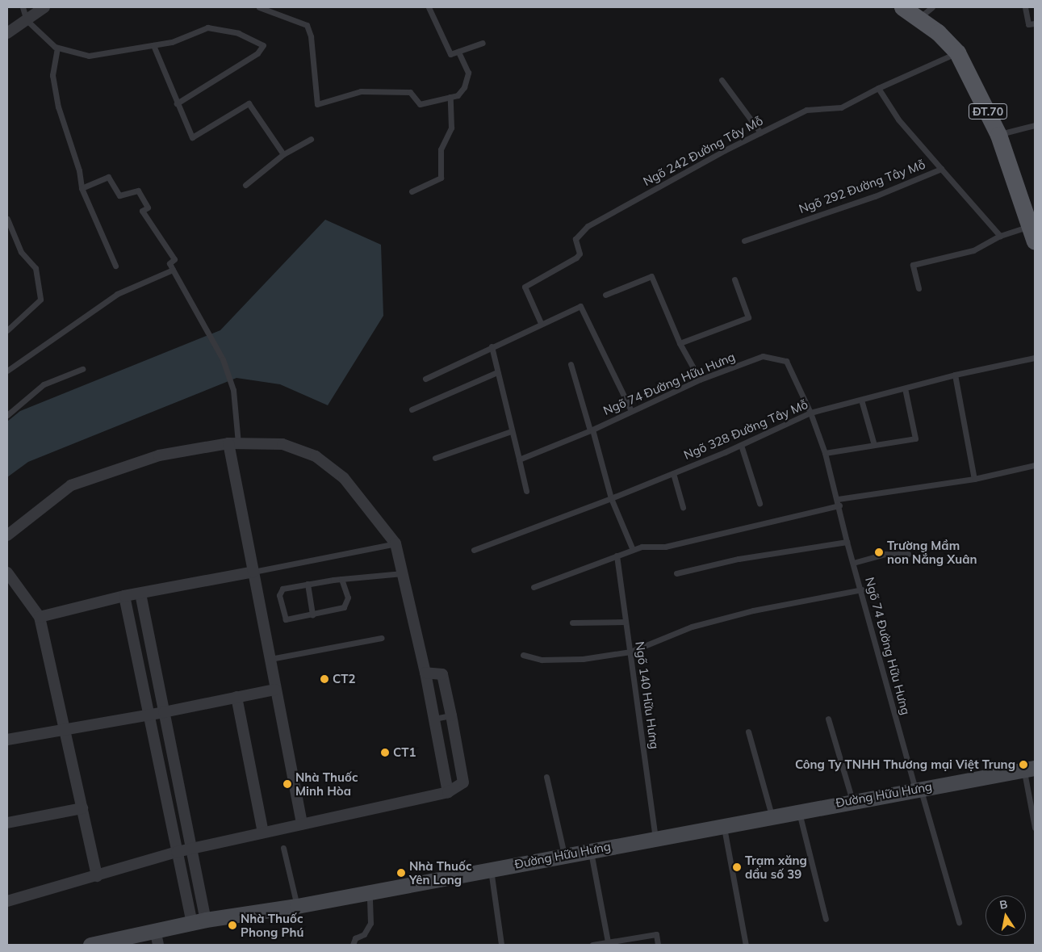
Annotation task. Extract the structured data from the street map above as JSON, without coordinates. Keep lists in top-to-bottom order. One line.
{"streets":{"main road":["ĐT.70","Đường Hữu Hưng"],"lane":["Ngõ 242 Đường Tây Mỗ","Ngõ 292 Đường Tây Mỗ","Ngõ 74 Đường Hữu Hưng","Ngõ 328 Đường Tây Mỗ","Ngõ 140 Hữu Hưng"]},"crossings":[["ĐT.70","Ngõ 242 Đường Tây Mỗ"],["Ngõ 74 Đường Hữu Hưng","Ngõ 328 Đường Tây Mỗ"],["Ngõ 74 Đường Hữu Hưng","Đường Hữu Hưng"],["Ngõ 140 Hữu Hưng","Đường Hữu Hưng"]],"places":["Trường Mầm non Nắng Xuân","CT2","CT1","Công Ty TNHH Thương mại Việt Trung","Nhà Thuốc Minh Hòa","Trạm xăng dầu số 39","Nhà Thuốc Yên Long","Nhà Thuốc Phong Phú"],"north":"top"}
